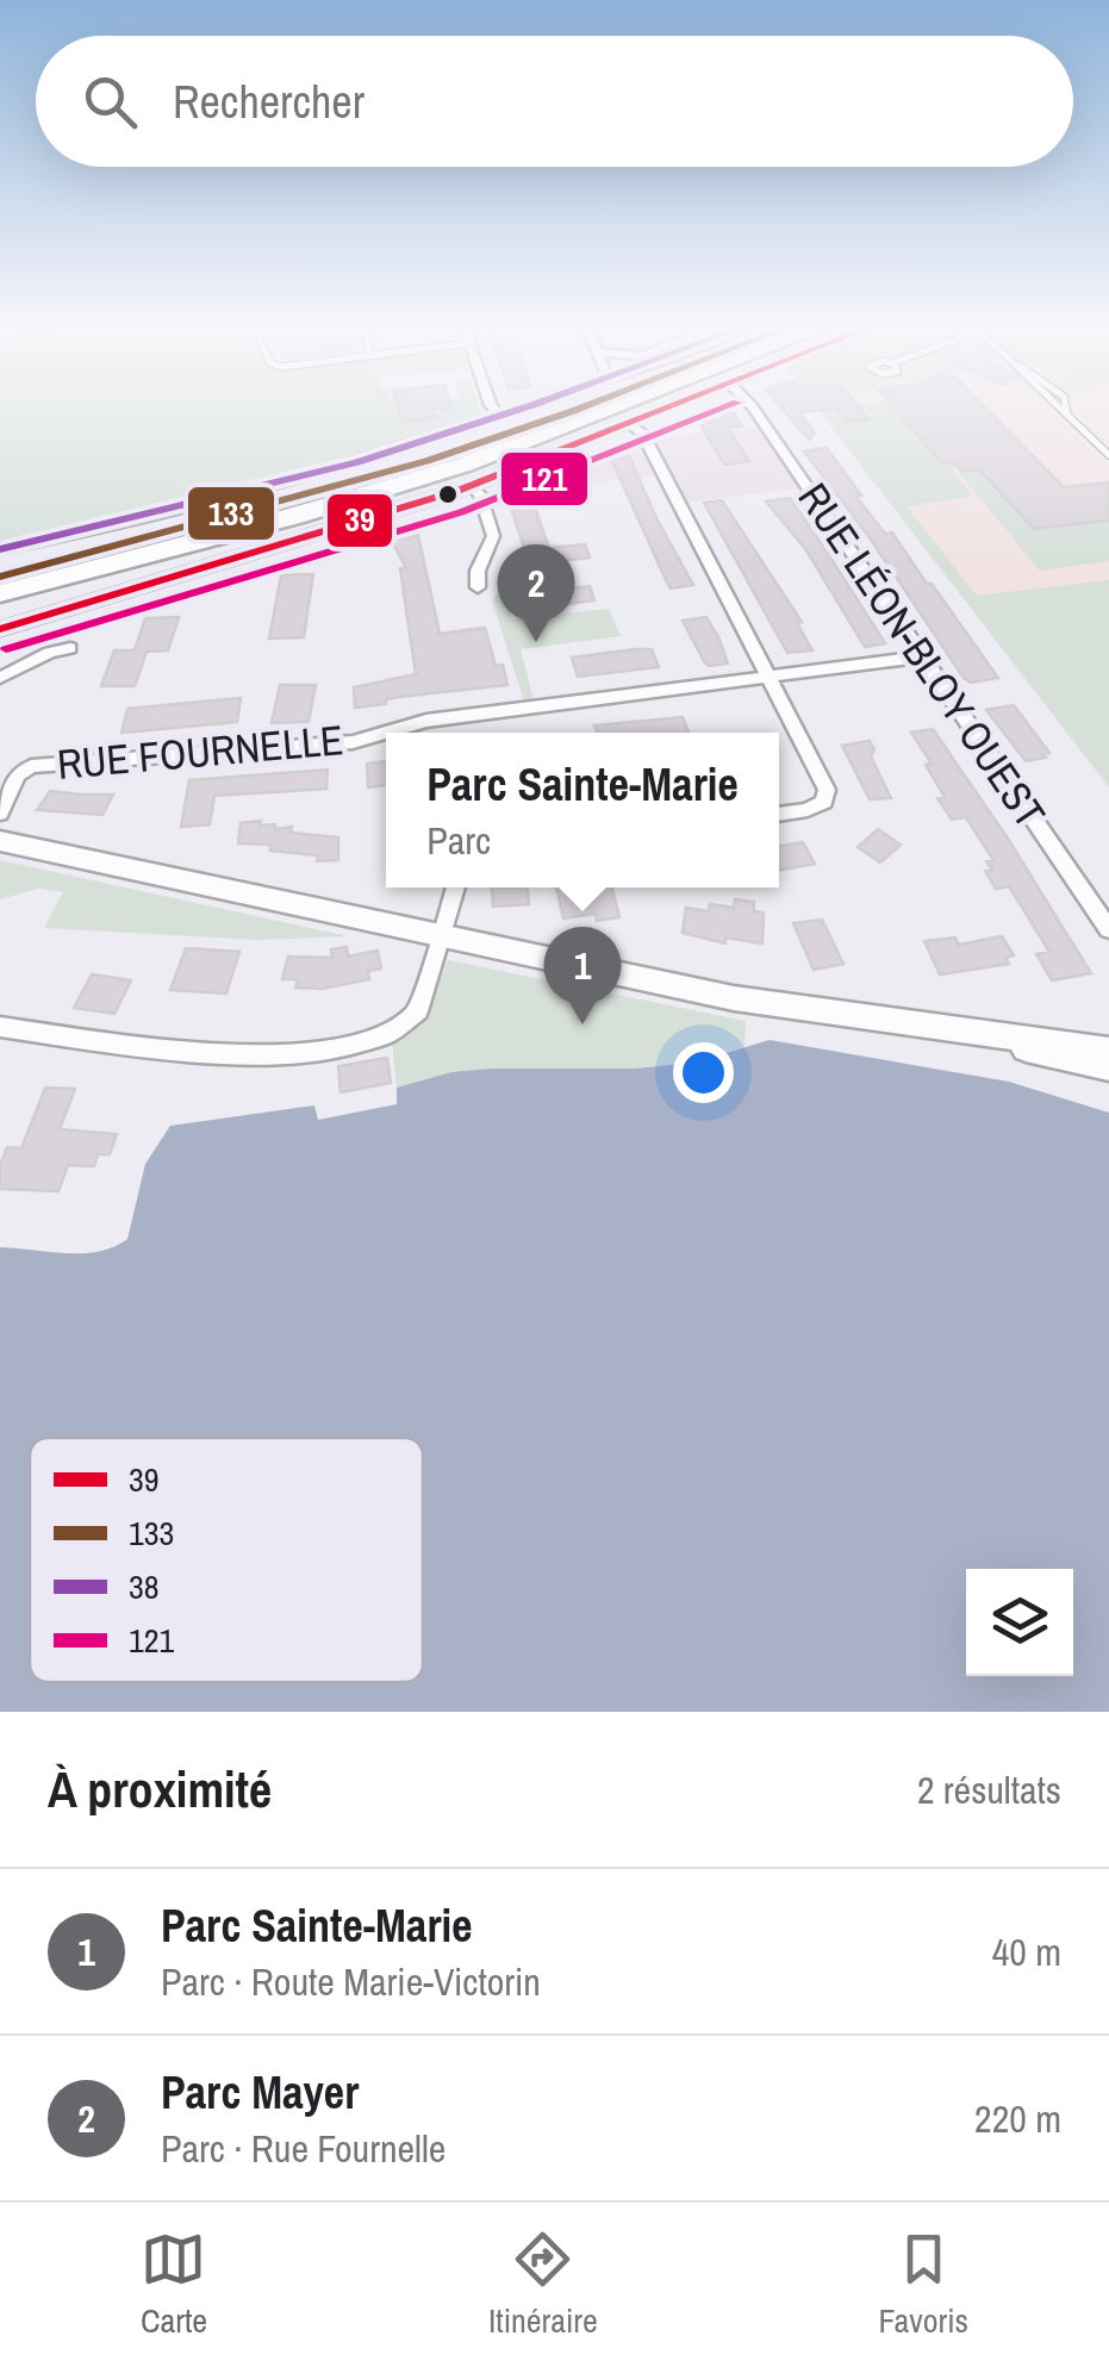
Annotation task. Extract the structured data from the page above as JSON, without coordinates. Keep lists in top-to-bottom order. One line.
{"streets":{"street":["RUE LÉON-BLOY OUEST","RUE FOURNELLE"]},"crossings":[["RUE LÉON-BLOY OUEST","RUE FOURNELLE"]],"lines":["transit line 39","transit line 133","transit line 38","transit line 121"],"legend":["39","133","38","121"],"page":{"search":"Rechercher","pins":["2","1"],"popup":["Parc Sainte-Marie","Parc"],"heading":["À proximité","2 résultats"],"list":[{"mark":"1","name":"Parc Sainte-Marie","note":"Parc · Route Marie-Victorin","value":"40 m"},{"mark":"2","name":"Parc Mayer","note":"Parc · Rue Fournelle","value":"220 m"}],"nav":["Carte","Itinéraire","Favoris"]}}
